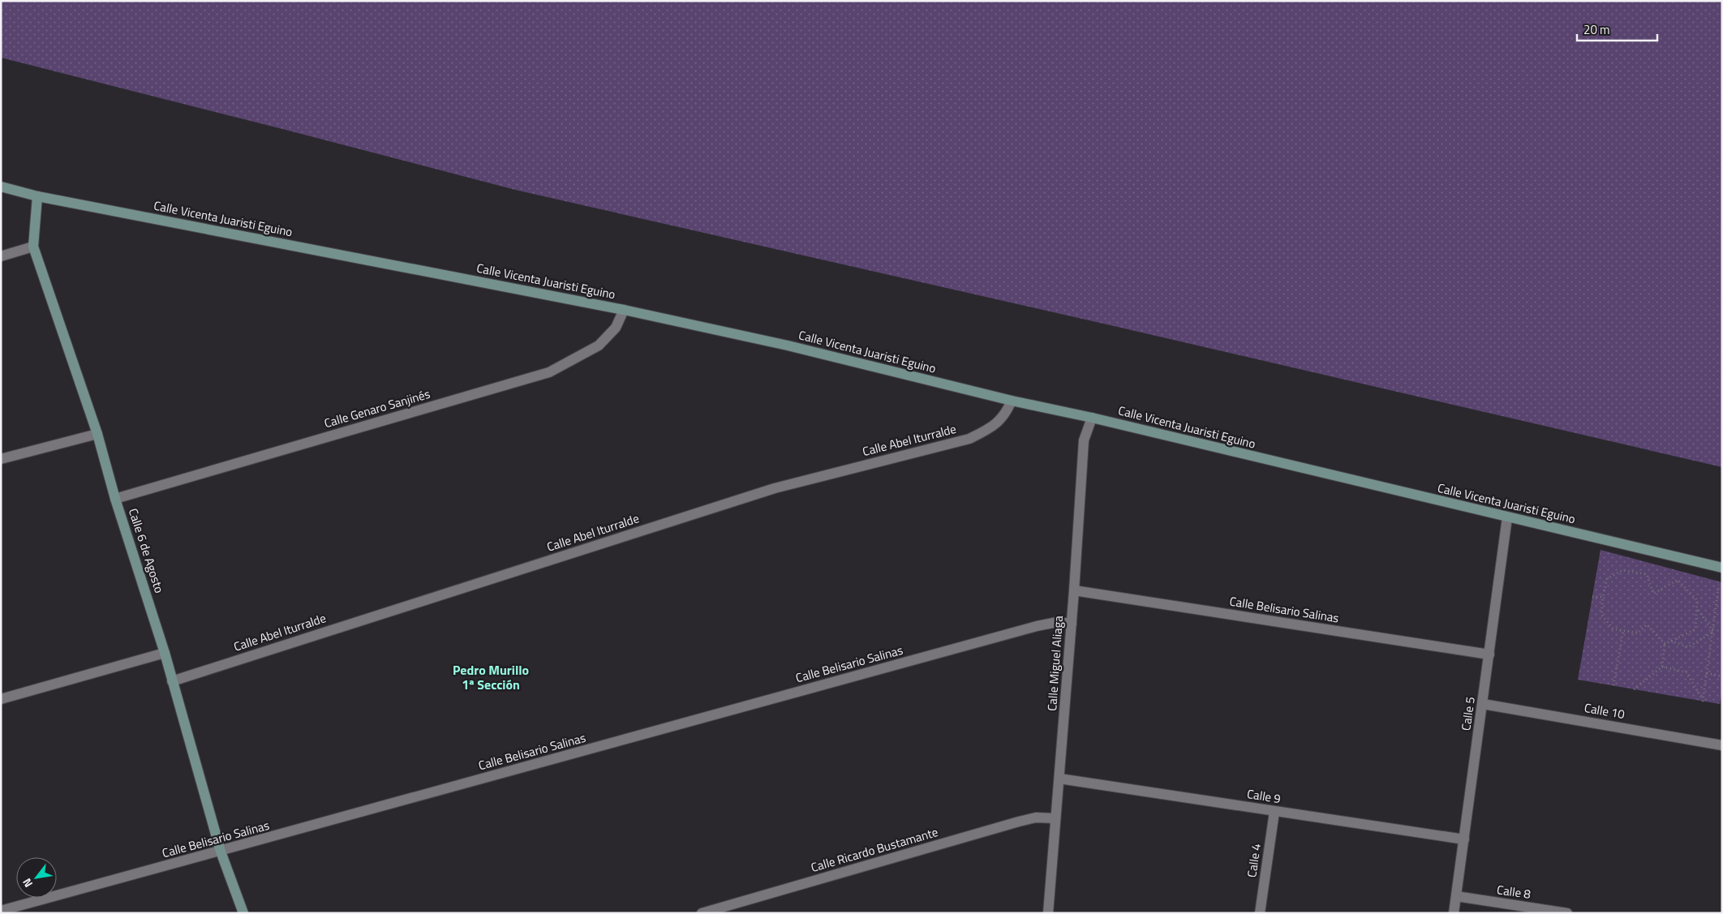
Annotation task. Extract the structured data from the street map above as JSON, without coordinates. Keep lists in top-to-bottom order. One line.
{"streets":{"main road":["Calle Vicenta Juaristi Eguino","Calle 6 de Agosto"],"street":["Calle Genaro Sanjinés","Calle Abel Iturralde","Calle Belisario Salinas","Calle Miguel Aliaga","Calle 10","Calle 5","Calle 9","Calle Ricardo Bustamante","Calle 4","Calle 8"]},"crossings":[["Calle Vicenta Juaristi Eguino","Calle Genaro Sanjinés"],["Calle Vicenta Juaristi Eguino","Calle Abel Iturralde"],["Calle Vicenta Juaristi Eguino","Calle 6 de Agosto"],["Calle Vicenta Juaristi Eguino","Calle Miguel Aliaga"],["Calle Vicenta Juaristi Eguino","Calle 5"],["Calle Genaro Sanjinés","Calle 6 de Agosto"],["Calle Abel Iturralde","Calle 6 de Agosto"],["Calle 6 de Agosto","Calle Belisario Salinas"],["Calle Belisario Salinas","Calle Miguel Aliaga"],["Calle Belisario Salinas","Calle 5"],["Calle Miguel Aliaga","Calle 9"],["Calle Miguel Aliaga","Calle Ricardo Bustamante"],["Calle 10","Calle 5"],["Calle 5","Calle 9"],["Calle 5","Calle 8"],["Calle 9","Calle 4"]],"districts":["Pedro Murillo 1ª Sección"],"scale_bar":"20 m","north":"bottom left"}
